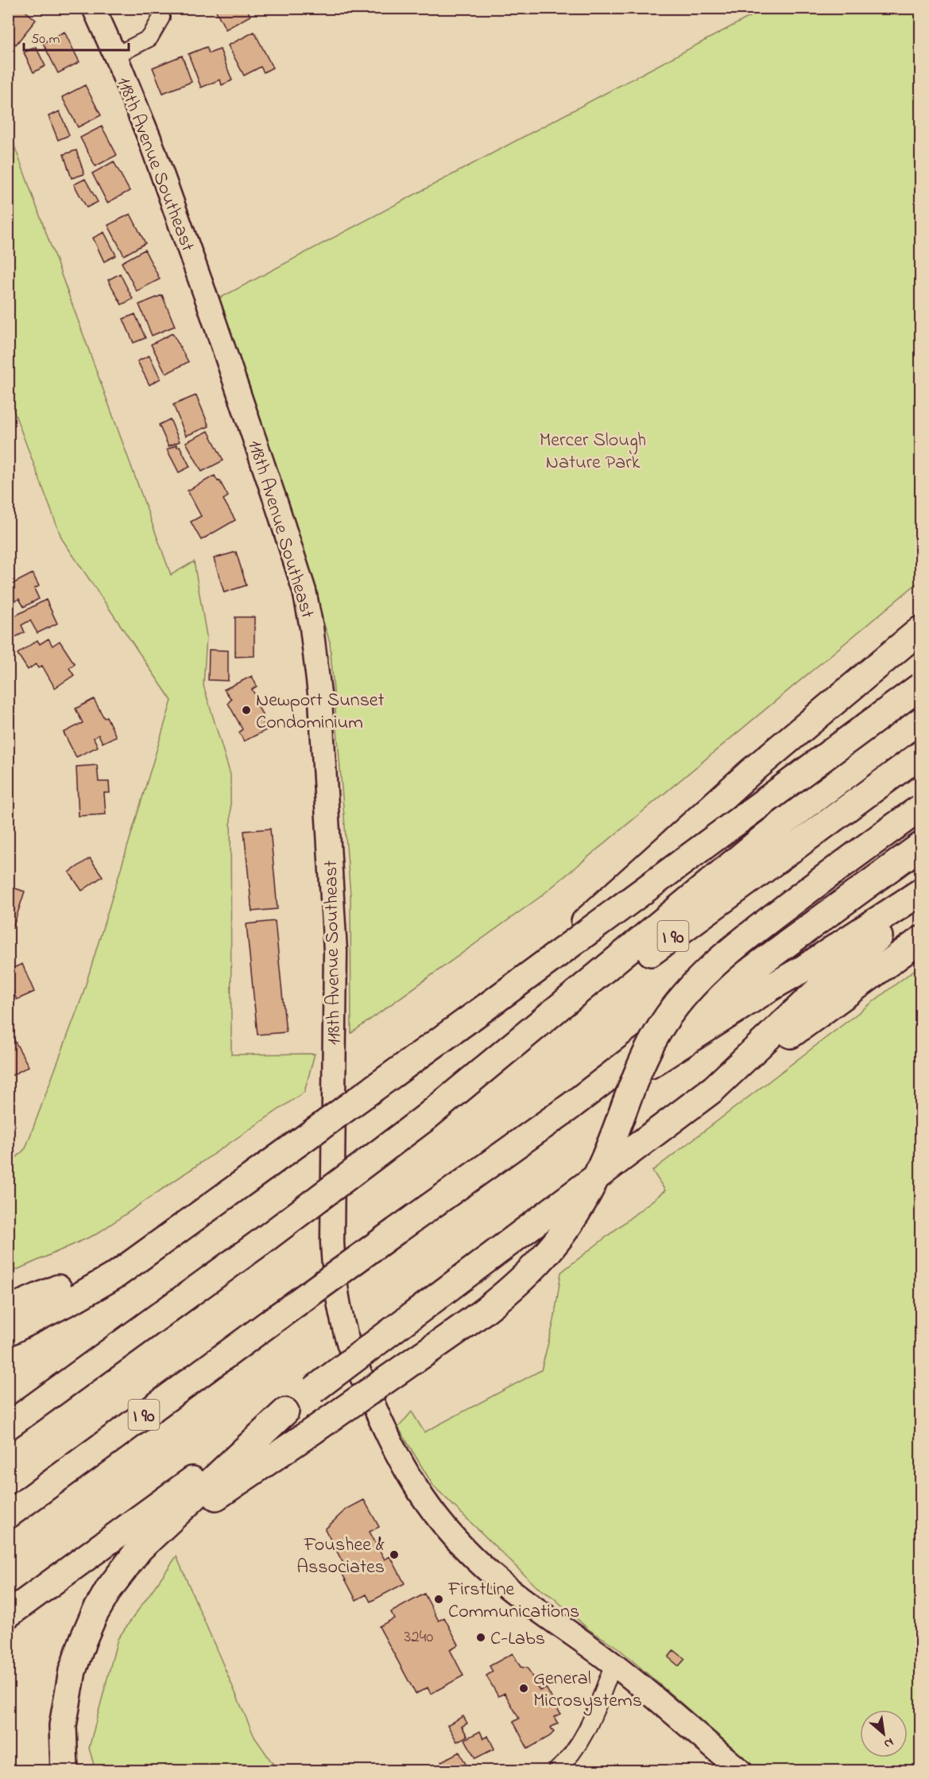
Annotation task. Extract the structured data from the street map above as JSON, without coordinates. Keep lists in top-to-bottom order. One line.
{"streets":{"highway":["I 90"],"street":["118th Avenue Southeast"]},"parks":["Mercer Slough Nature Park"],"places":["Newport Sunset Condominium","Foushee & Associates","FirstLine Communications","C-Labs","General Microsystems"],"house_numbers":["3240"],"scale_bar":"50 m","north":"bottom right"}
